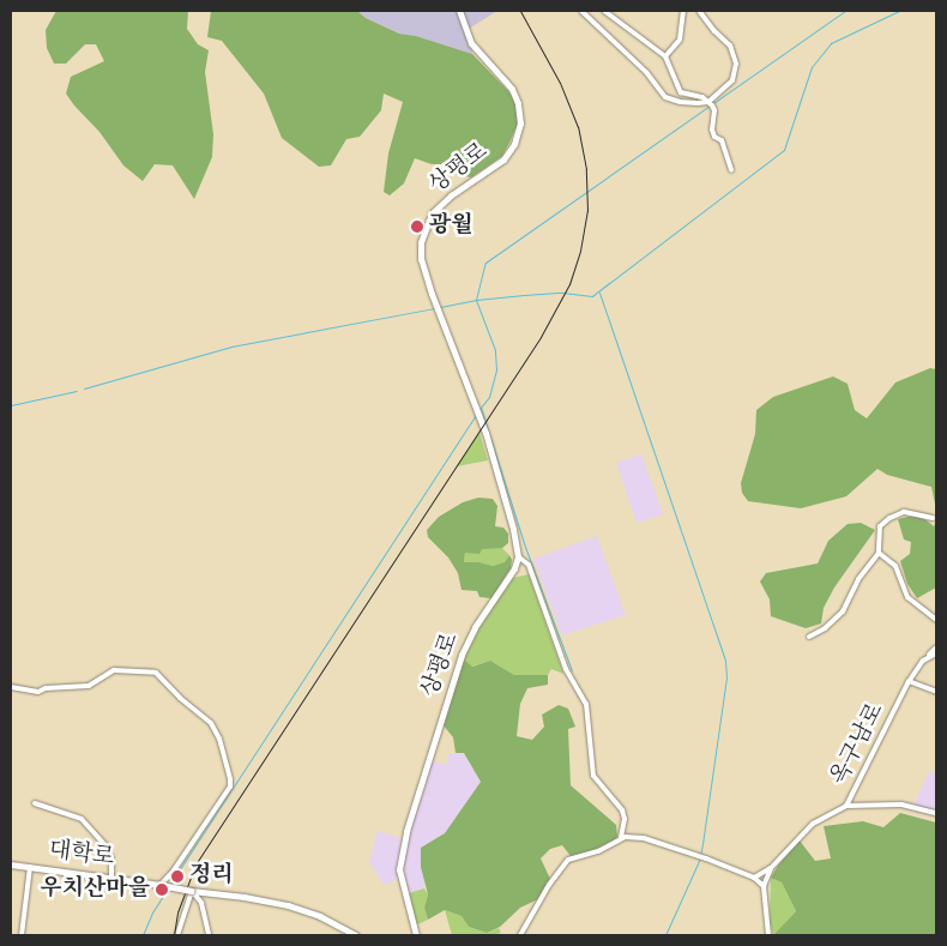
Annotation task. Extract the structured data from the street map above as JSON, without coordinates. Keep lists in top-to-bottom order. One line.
{"streets":{"main road":["상평로"],"street":["옥구남로","대학로"]},"places":["광월","정리","우치산마을"]}
